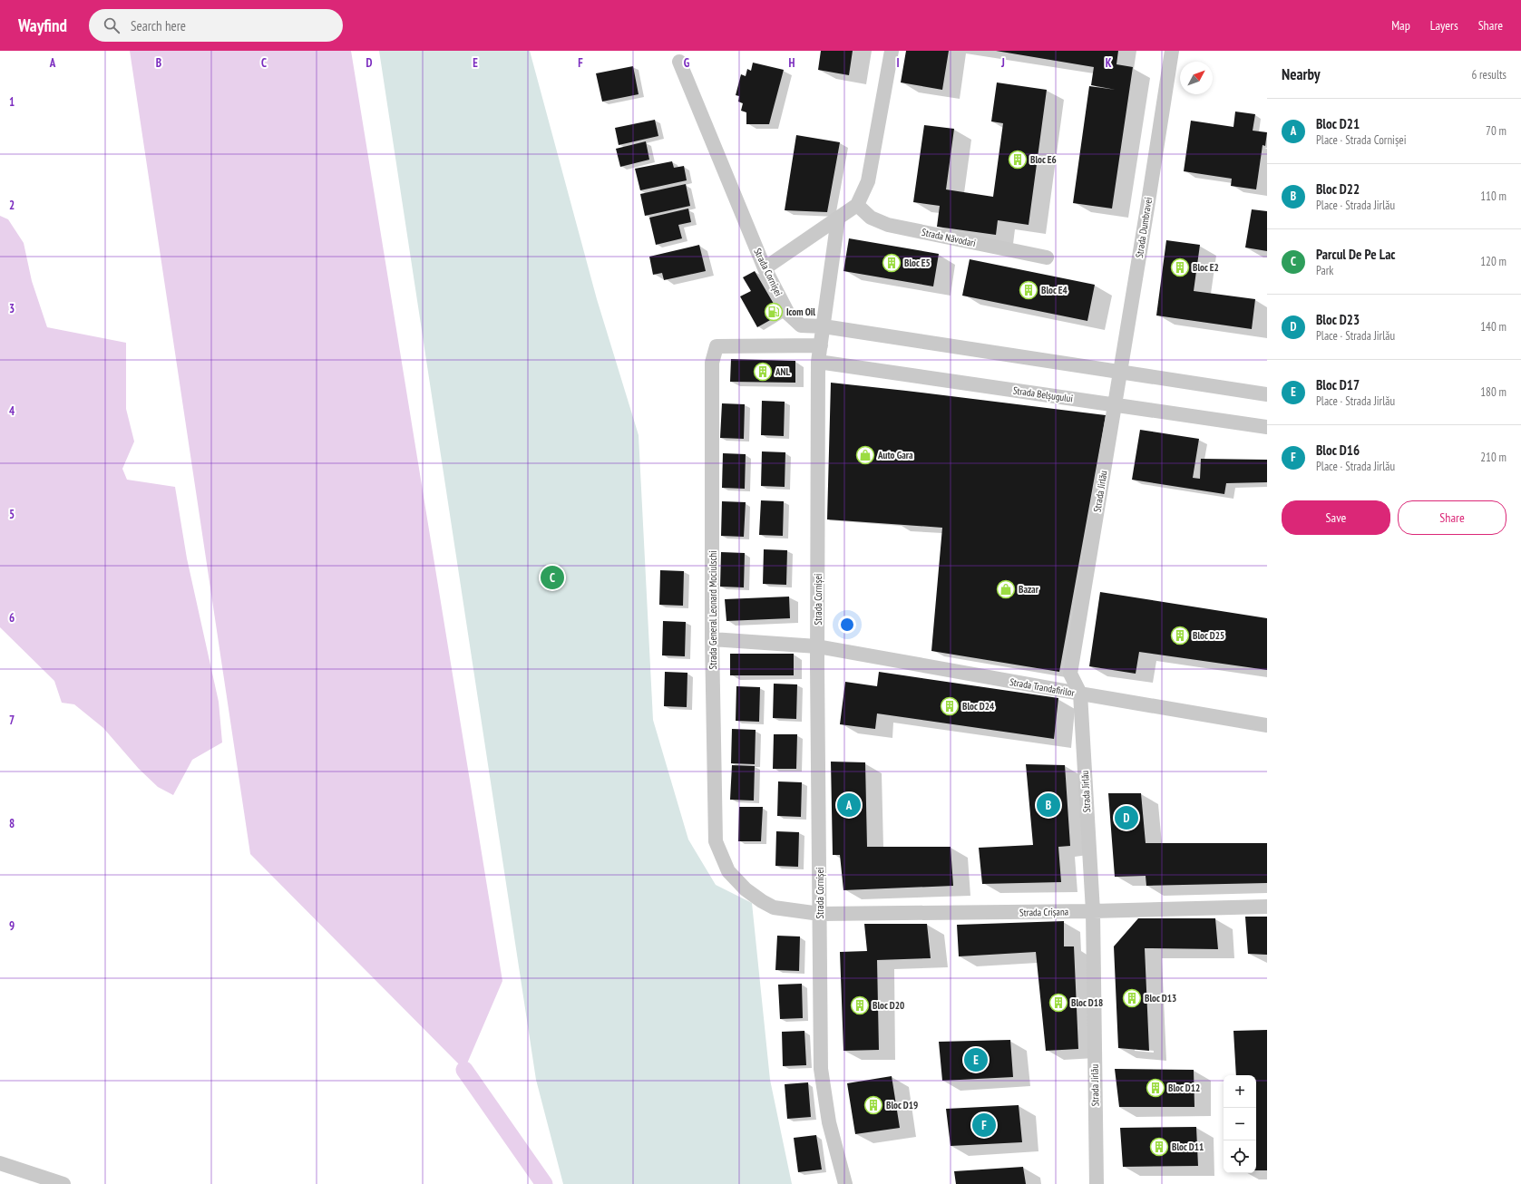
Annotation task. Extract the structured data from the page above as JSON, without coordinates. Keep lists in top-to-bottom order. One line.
{"streets":{"street":["Strada Dumbravei","Strada Năvodari","Strada Cornișei","Strada Belșugului","Strada Jirlău","Strada General Leonard Mociulschi","Strada Trandafirilor","Strada Crișana"]},"crossings":[["Strada Dumbravei","Strada Belșugului"],["Strada Dumbravei","Strada Jirlău"],["Strada Cornișei","Strada Belșugului"],["Strada Cornișei","Strada General Leonard Mociulschi"],["Strada Cornișei","Strada Trandafirilor"],["Strada Cornișei","Strada Crișana"],["Strada Belșugului","Strada Jirlău"],["Strada Jirlău","Strada Trandafirilor"],["Strada Jirlău","Strada Crișana"],["Strada General Leonard Mociulschi","Strada Trandafirilor"],["Strada General Leonard Mociulschi","Strada Crișana"]],"places":{"building":["Bloc E6","Bloc E5","Bloc E2","Bloc E4","ANL","Bloc D25","Bloc D24","Bloc D13","Bloc D18","Bloc D20","Bloc D12","Bloc D19","Bloc D11"],"fuel station":["Icom Oil"],"shop":["Auto Gara","Bazar"]},"north":"top right","page":{"header":"Wayfind","search":"Search here","nav":["Map","Layers","Share"],"heading":["Nearby","6 results"],"list":[{"mark":"A","name":"Bloc D21","note":"Place · Strada Cornișei","value":"70 m"},{"mark":"B","name":"Bloc D22","note":"Place · Strada Jirlău","value":"110 m"},{"mark":"C","name":"Parcul De Pe Lac","note":"Park","value":"120 m"},{"mark":"D","name":"Bloc D23","note":"Place · Strada Jirlău","value":"140 m"},{"mark":"E","name":"Bloc D17","note":"Place · Strada Jirlău","value":"180 m"},{"mark":"F","name":"Bloc D16","note":"Place · Strada Jirlău","value":"210 m"}],"buttons":["Save","Share"],"pins":["C","A","B","D","E","F"],"map_buttons":["+","−"]},"grid":{"columns":["A","B","C","D","E","F","G","H","I","J","K"],"rows":["1","2","3","4","5","6","7","8","9"]}}
